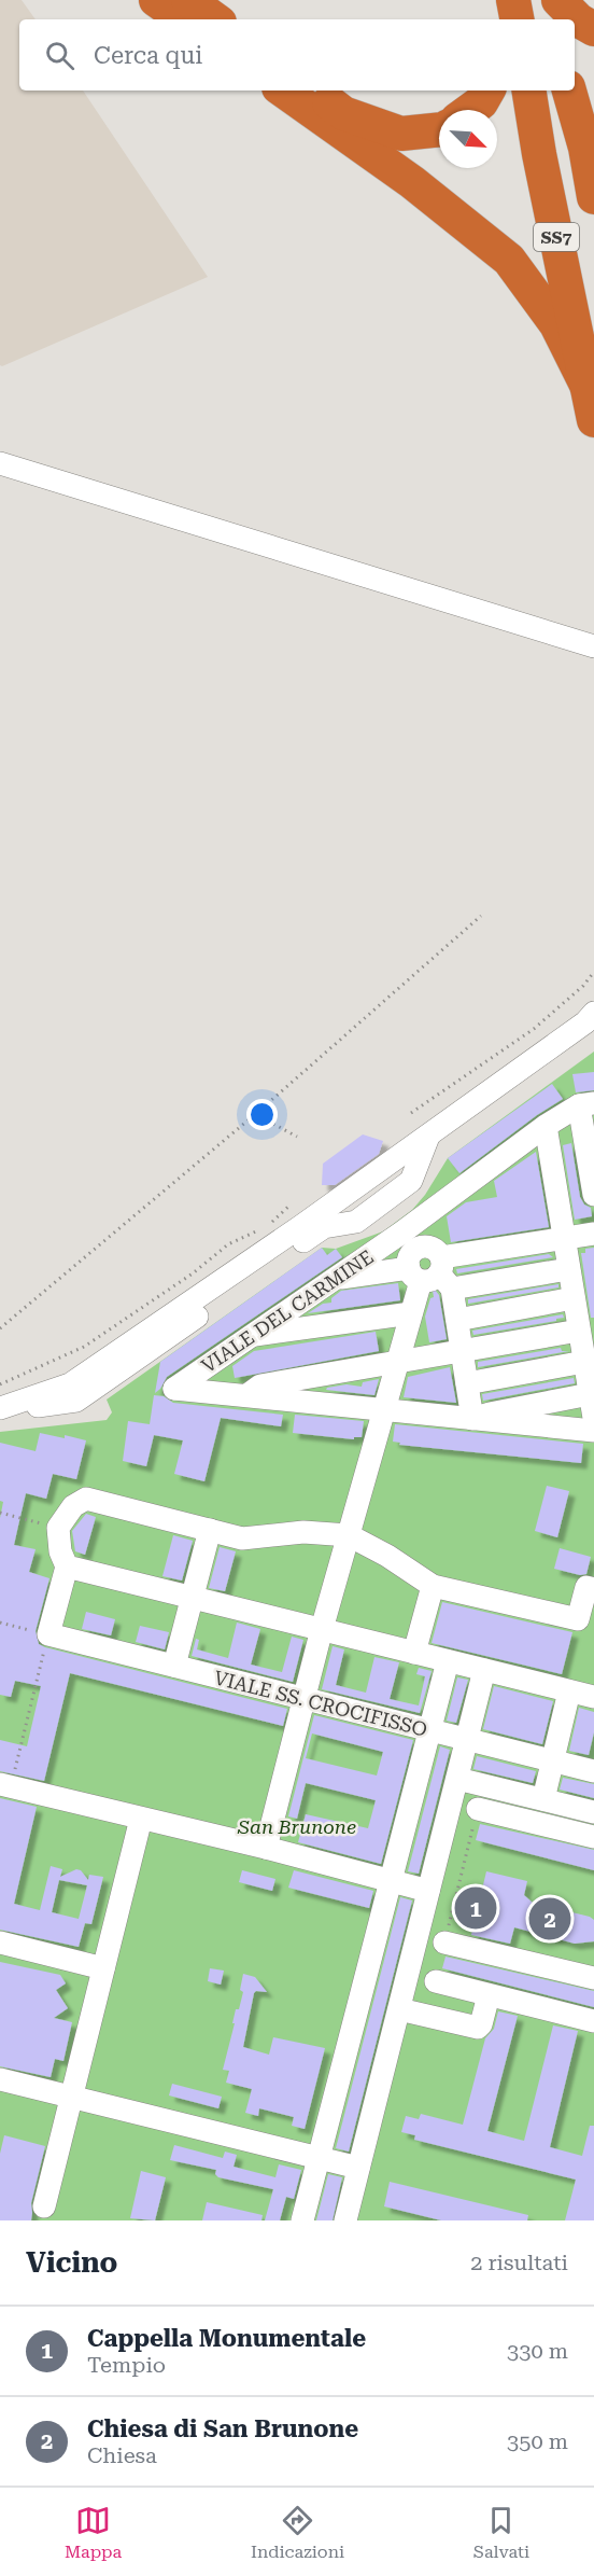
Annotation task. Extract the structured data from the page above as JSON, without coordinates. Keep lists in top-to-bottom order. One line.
{"streets":{"highway":["SS7"],"street":["VIALE DEL CARMINE","VIALE SS. CROCIFISSO"]},"parks":["San Brunone"],"north":"bottom right","page":{"search":"Cerca qui","pins":["1","2"],"heading":["Vicino","2 risultati"],"list":[{"mark":"1","name":"Cappella Monumentale","note":"Tempio","value":"330 m"},{"mark":"2","name":"Chiesa di San Brunone","note":"Chiesa","value":"350 m"}],"nav":["Mappa","Indicazioni","Salvati"]}}
